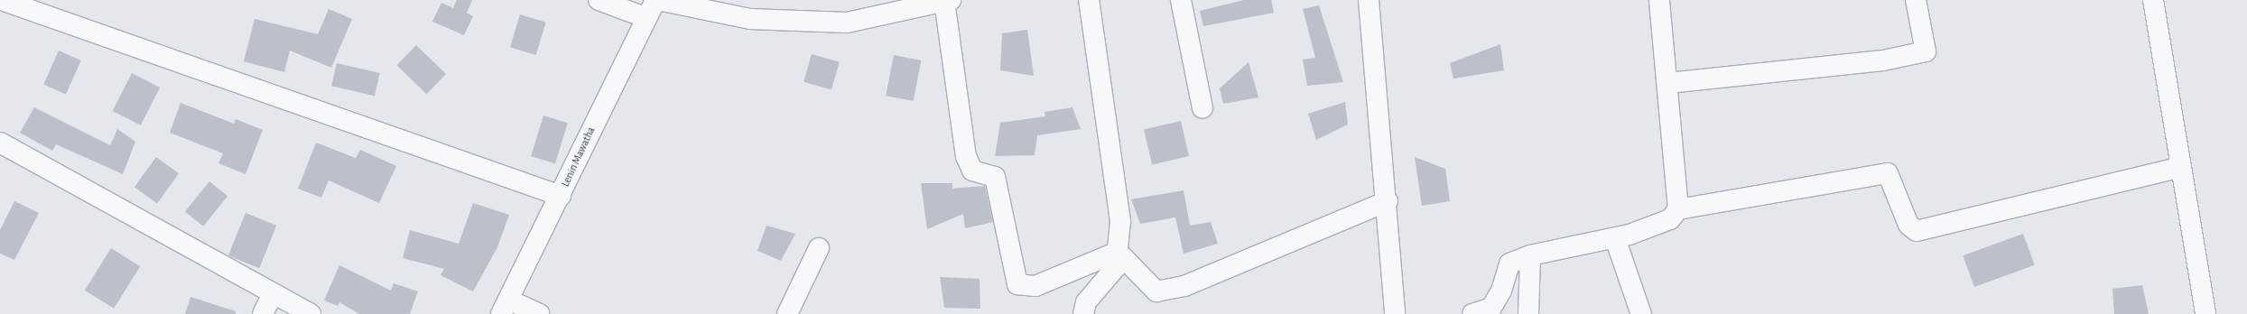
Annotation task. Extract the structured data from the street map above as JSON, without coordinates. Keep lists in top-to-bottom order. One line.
{"streets":{"street":["Lenin Mawatha"]}}
